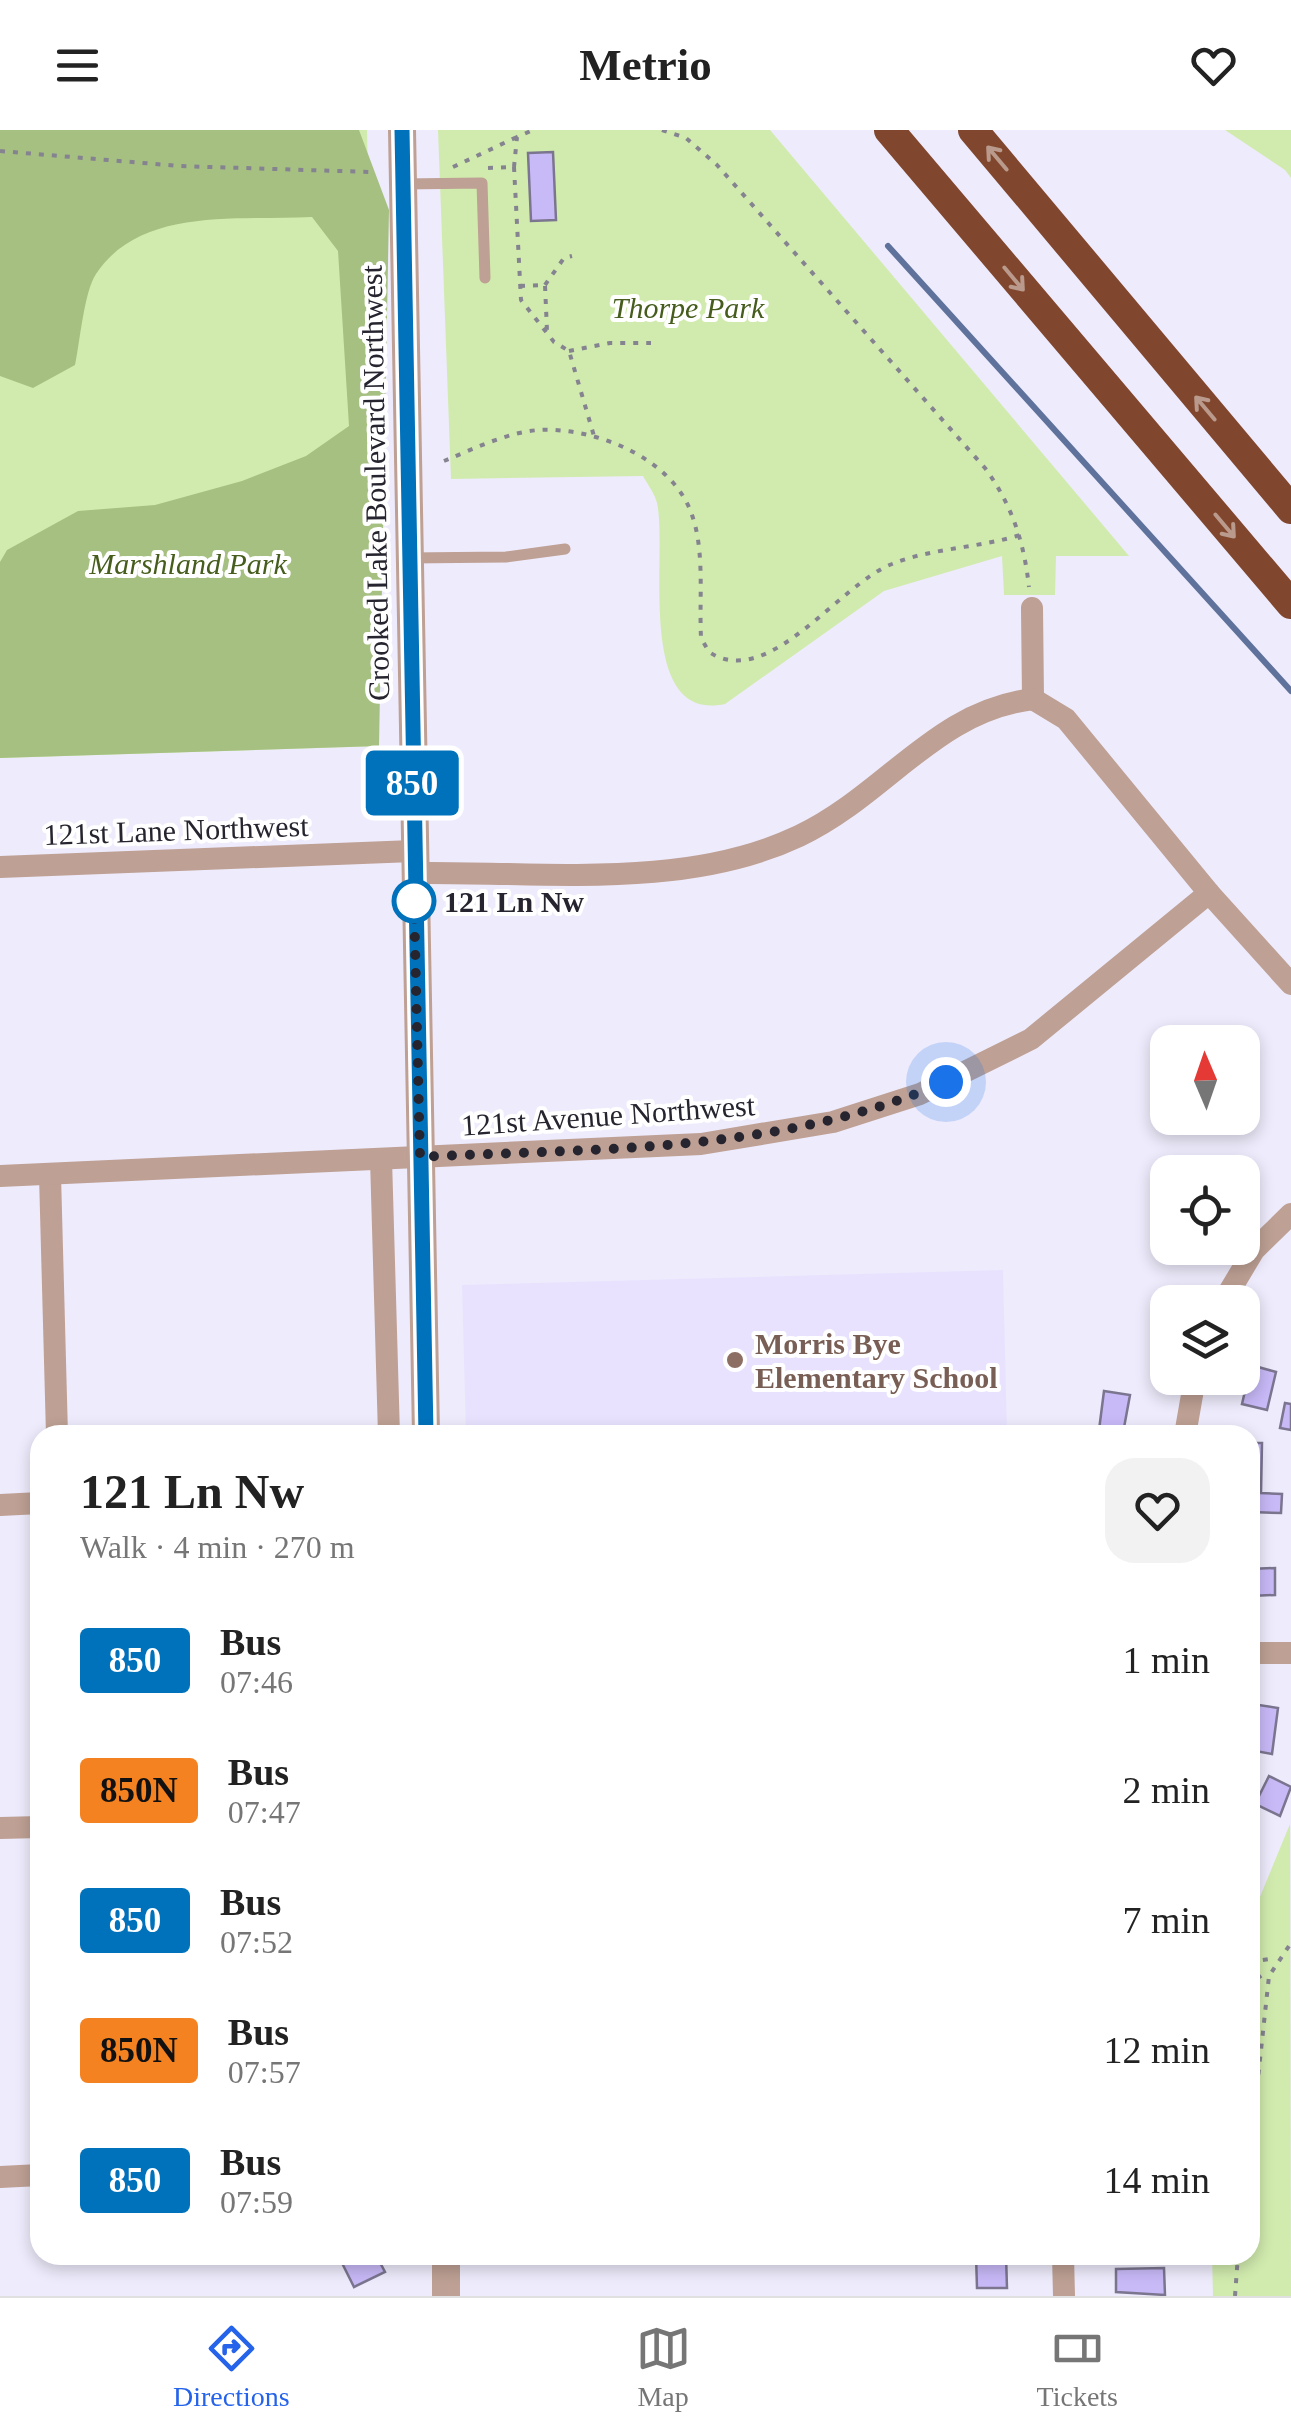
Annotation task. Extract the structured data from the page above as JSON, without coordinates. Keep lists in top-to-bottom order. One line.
{"streets":{"street":["Crooked Lake Boulevard Northwest","121st Lane Northwest","121st Avenue Northwest"]},"crossings":[["Crooked Lake Boulevard Northwest","121st Lane Northwest"],["Crooked Lake Boulevard Northwest","121st Avenue Northwest"]],"parks":["Thorpe Park","Marshland Park"],"places":["121 Ln Nw","Morris Bye Elementary School"],"lines":["bus line 850"],"north":"top","page":{"header":"Metrio","on_map":"850","heading":["121 Ln Nw","Walk · 4 min · 270 m"],"list":[{"mark":"850","name":"Bus","note":"07:46","value":"1 min"},{"mark":"850N","name":"Bus","note":"07:47","value":"2 min"},{"mark":"850","name":"Bus","note":"07:52","value":"7 min"},{"mark":"850N","name":"Bus","note":"07:57","value":"12 min"},{"mark":"850","name":"Bus","note":"07:59","value":"14 min"}],"tabs":["Directions","Map","Tickets"]}}
